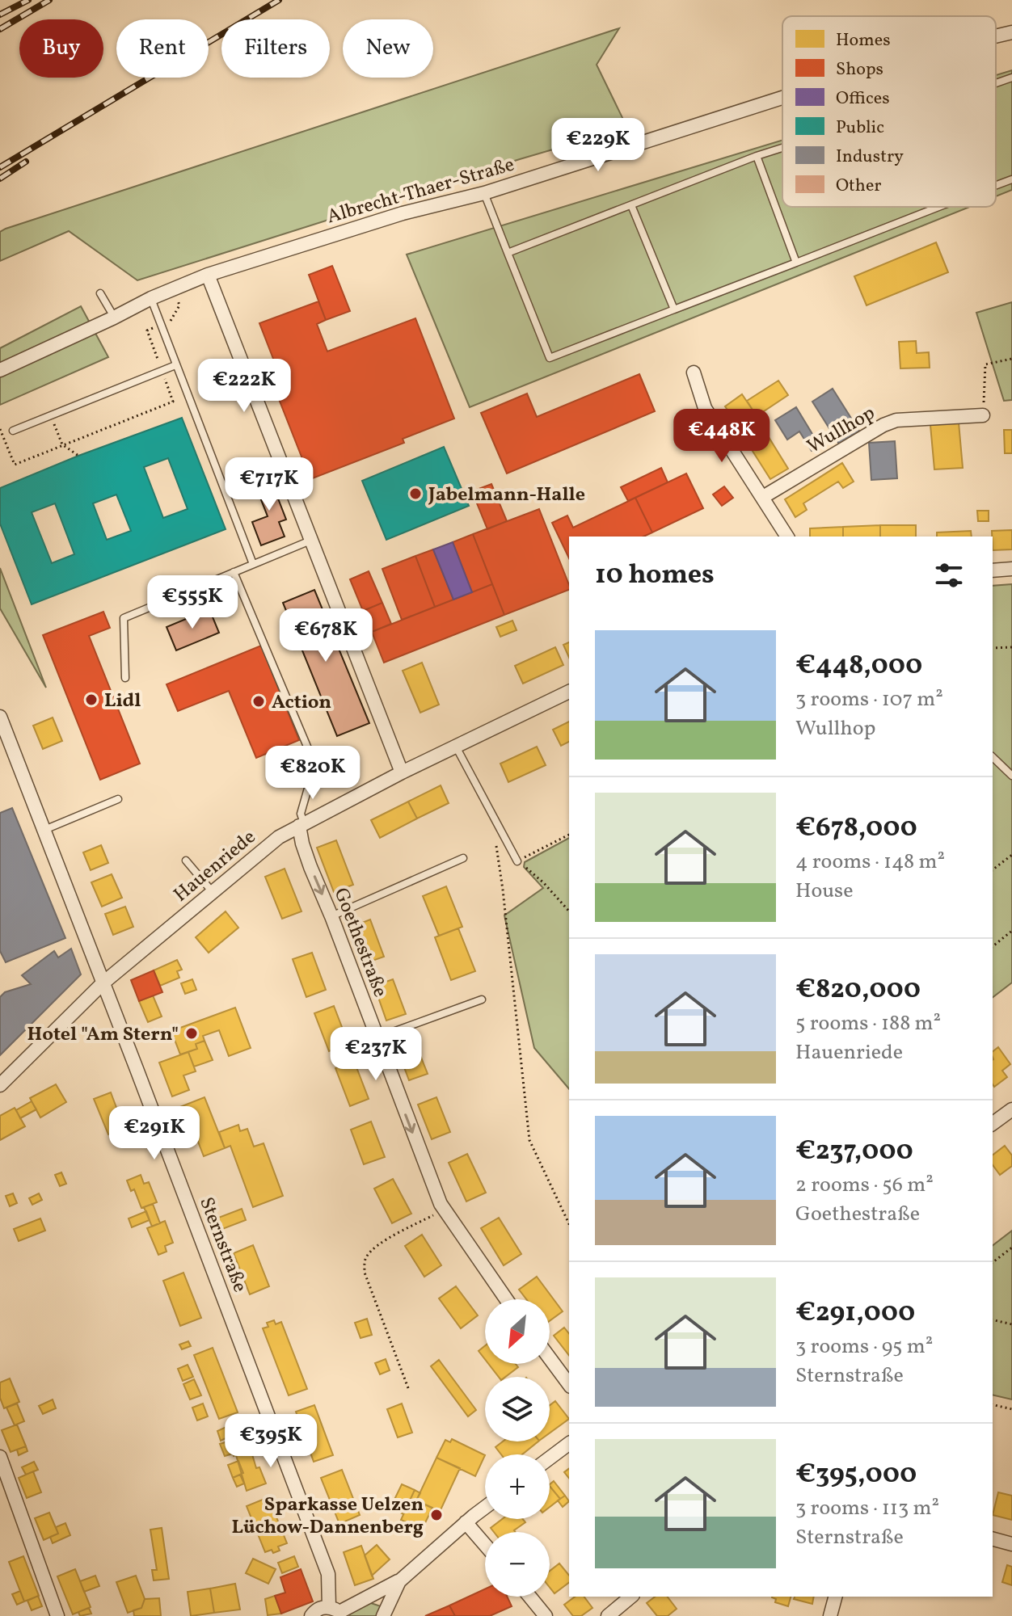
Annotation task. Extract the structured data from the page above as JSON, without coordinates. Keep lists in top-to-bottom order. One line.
{"streets":{"street":["Albrecht-Thaer-Straße","Wullhop","Hauenriede","Goethestraße","Sternstraße"]},"crossings":[["Hauenriede","Goethestraße"],["Hauenriede","Sternstraße"]],"one_way":["Goethestraße"],"places":["Jabelmann-Halle","Lidl","Action","Hotel \"Am Stern\"","Sparkasse Uelzen Lüchow-Dannenberg"],"legend":["Homes","Shops","Offices","Public","Industry","Other"],"north":"bottom left","page":{"chip":["Buy","Rent","Filters","New"],"price":["€229K","€222K","€448K","€717K","€555K","€678K","€820K","€237K","€291K","€395K"],"heading":"10 homes","list":[{"name":"€448,000","note":"3 rooms · 107 m² · Wullhop"},{"name":"€678,000","note":"4 rooms · 148 m² · House"},{"name":"€820,000","note":"5 rooms · 188 m² · Hauenriede"},{"name":"€237,000","note":"2 rooms · 56 m² · Goethestraße"},{"name":"€291,000","note":"3 rooms · 95 m² · Sternstraße"},{"name":"€395,000","note":"3 rooms · 113 m² · Sternstraße"}],"map_buttons":["+","−"]}}
